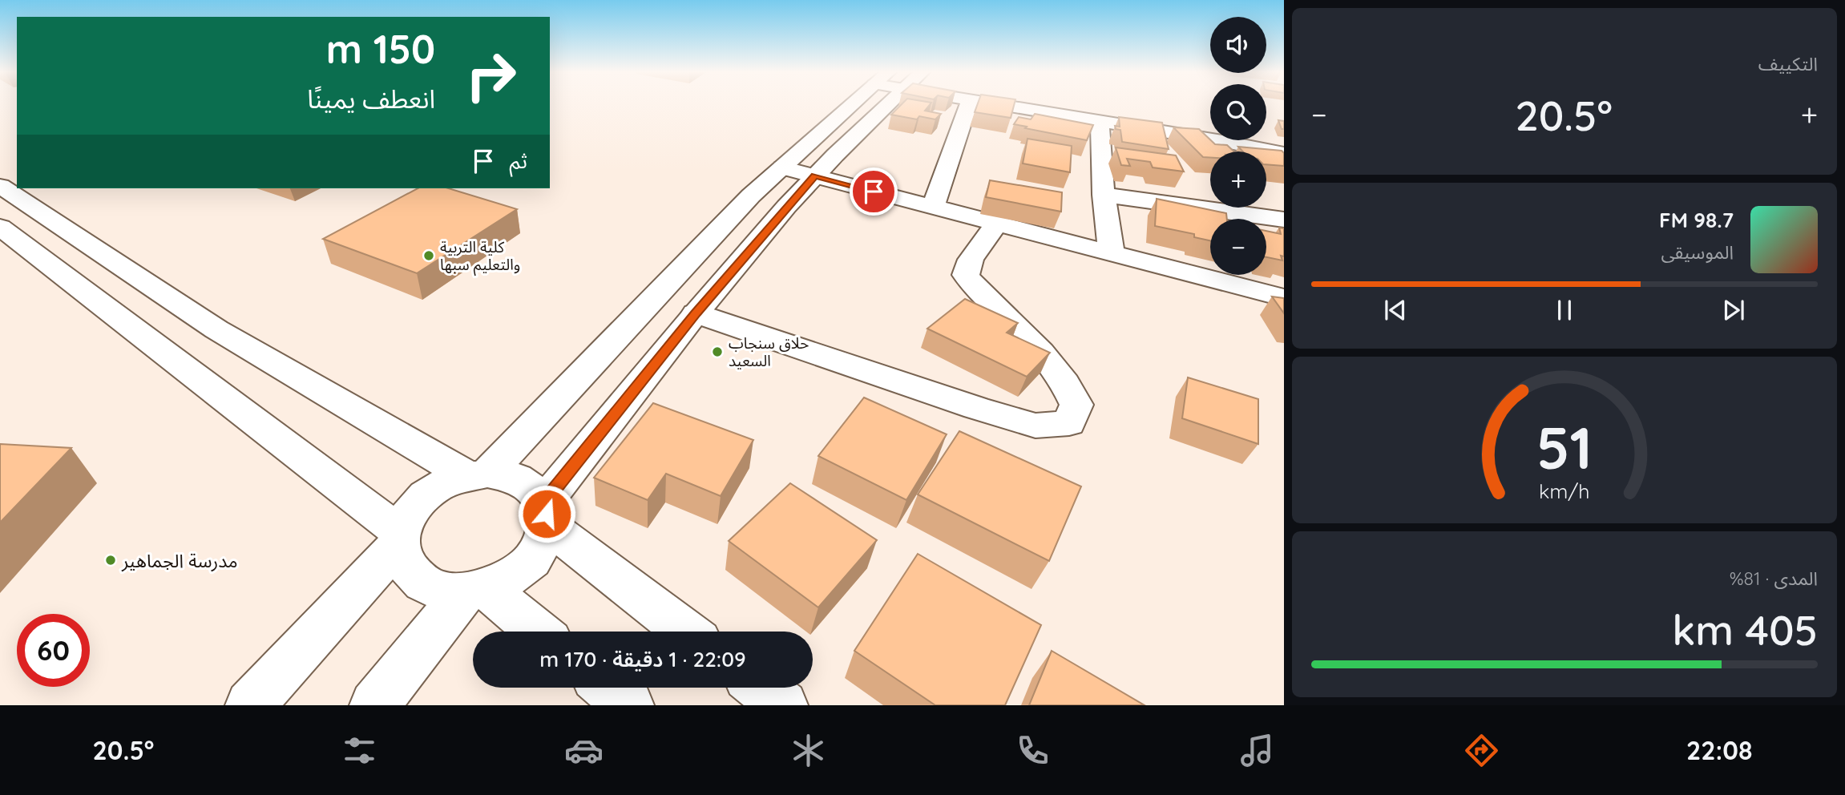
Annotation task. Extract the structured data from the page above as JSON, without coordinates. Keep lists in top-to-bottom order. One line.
{"places":["كلية التربية والتعليم سبها","حلاق سنجاب السعيد","مدرسة الجماهير"],"page":{"tile":["التكييف",["المدى · 81%","405 km"]],"map_buttons":["+","−"],"turn":["150 m","انعطف يمينًا"],"heat":["−","20.5°","+"],"then":"ثم","song":["98.7 FM","الموسيقى"],"limit":"60","trip":"22:09 · 1 دقيقة · 170 m","tabs":["22:08","20.5°"],"gauge":["51","km/h"]}}
